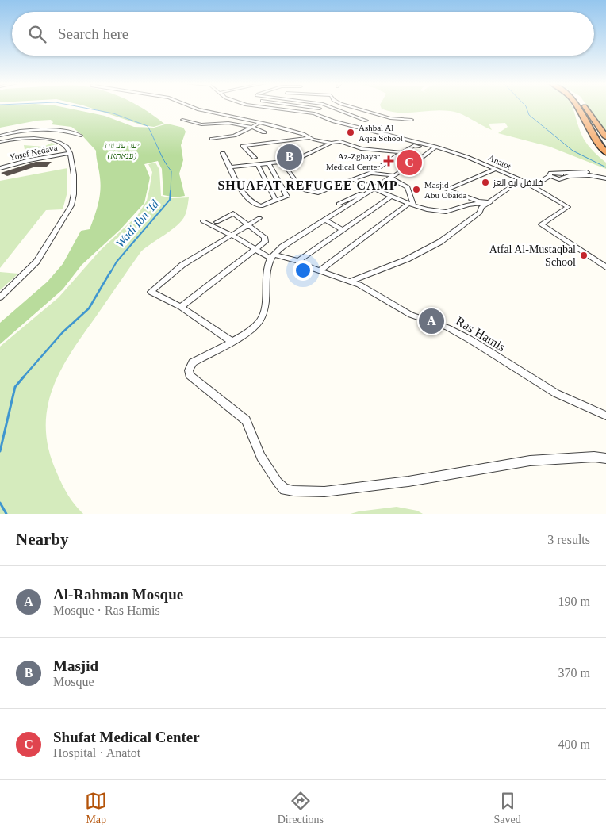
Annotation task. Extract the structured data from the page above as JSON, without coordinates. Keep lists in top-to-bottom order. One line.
{"streets":{"street":["Yosef Nedava","Anatot","Ras Hamis"]},"districts":["SHUAFAT REFUGEE CAMP"],"water":["Wadi Ibn 'Id"],"parks":["יער ענתות (ענאתא)"],"places":{"other":["Ashbal Al Aqsa School","فلافل ابو العز","Masjid Abu Obaida","Atfal Al-Mustaqbal School"],"health":["Az-Zghayar Medical Center"]},"page":{"search":"Search here","pins":["B","C","A"],"heading":["Nearby","3 results"],"list":[{"mark":"A","name":"Al-Rahman Mosque","note":"Mosque · Ras Hamis","value":"190 m"},{"mark":"B","name":"Masjid","note":"Mosque","value":"370 m"},{"mark":"C","name":"Shufat Medical Center","note":"Hospital · Anatot","value":"400 m"}],"nav":["Map","Directions","Saved"]}}
